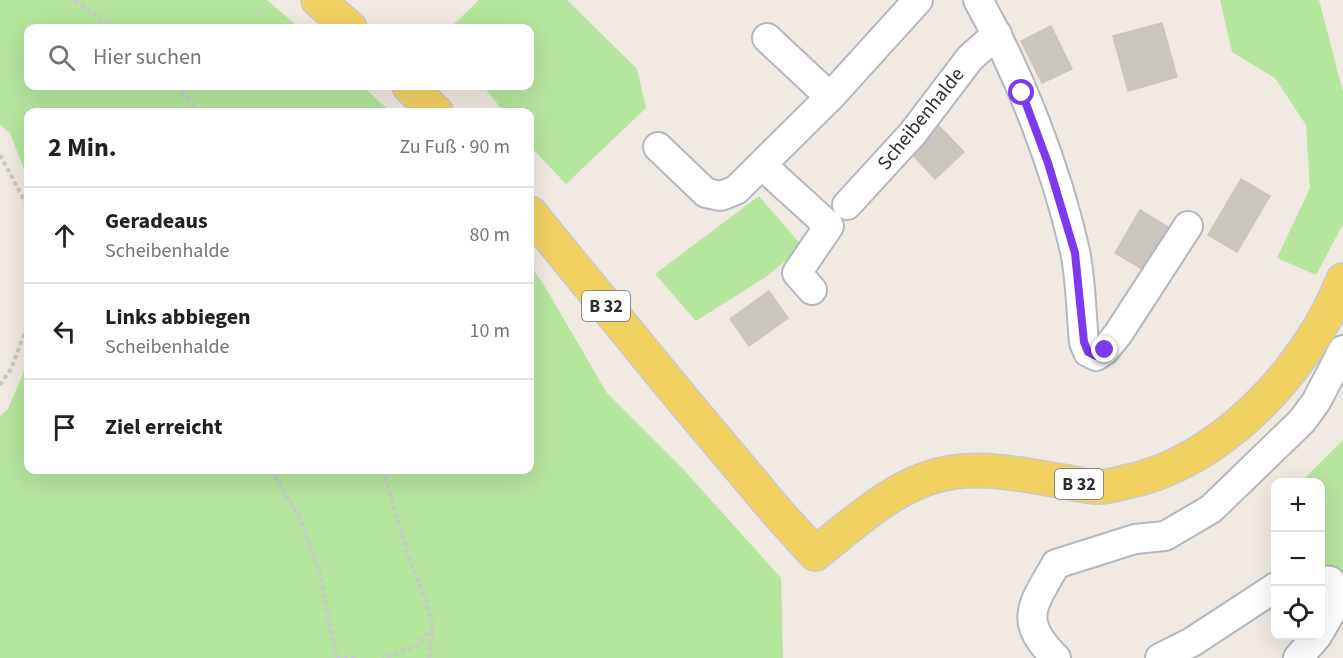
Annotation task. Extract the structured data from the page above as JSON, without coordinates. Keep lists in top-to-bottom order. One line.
{"streets":{"main road":["B 32"],"street":["Scheibenhalde"]},"page":{"search":"Hier suchen","heading":["2 Min.","Zu Fuß · 90 m"],"list":[["Geradeaus","Scheibenhalde","80 m"],["Links abbiegen","Scheibenhalde","10 m"],"Ziel erreicht"],"map_buttons":["+","−"]}}
